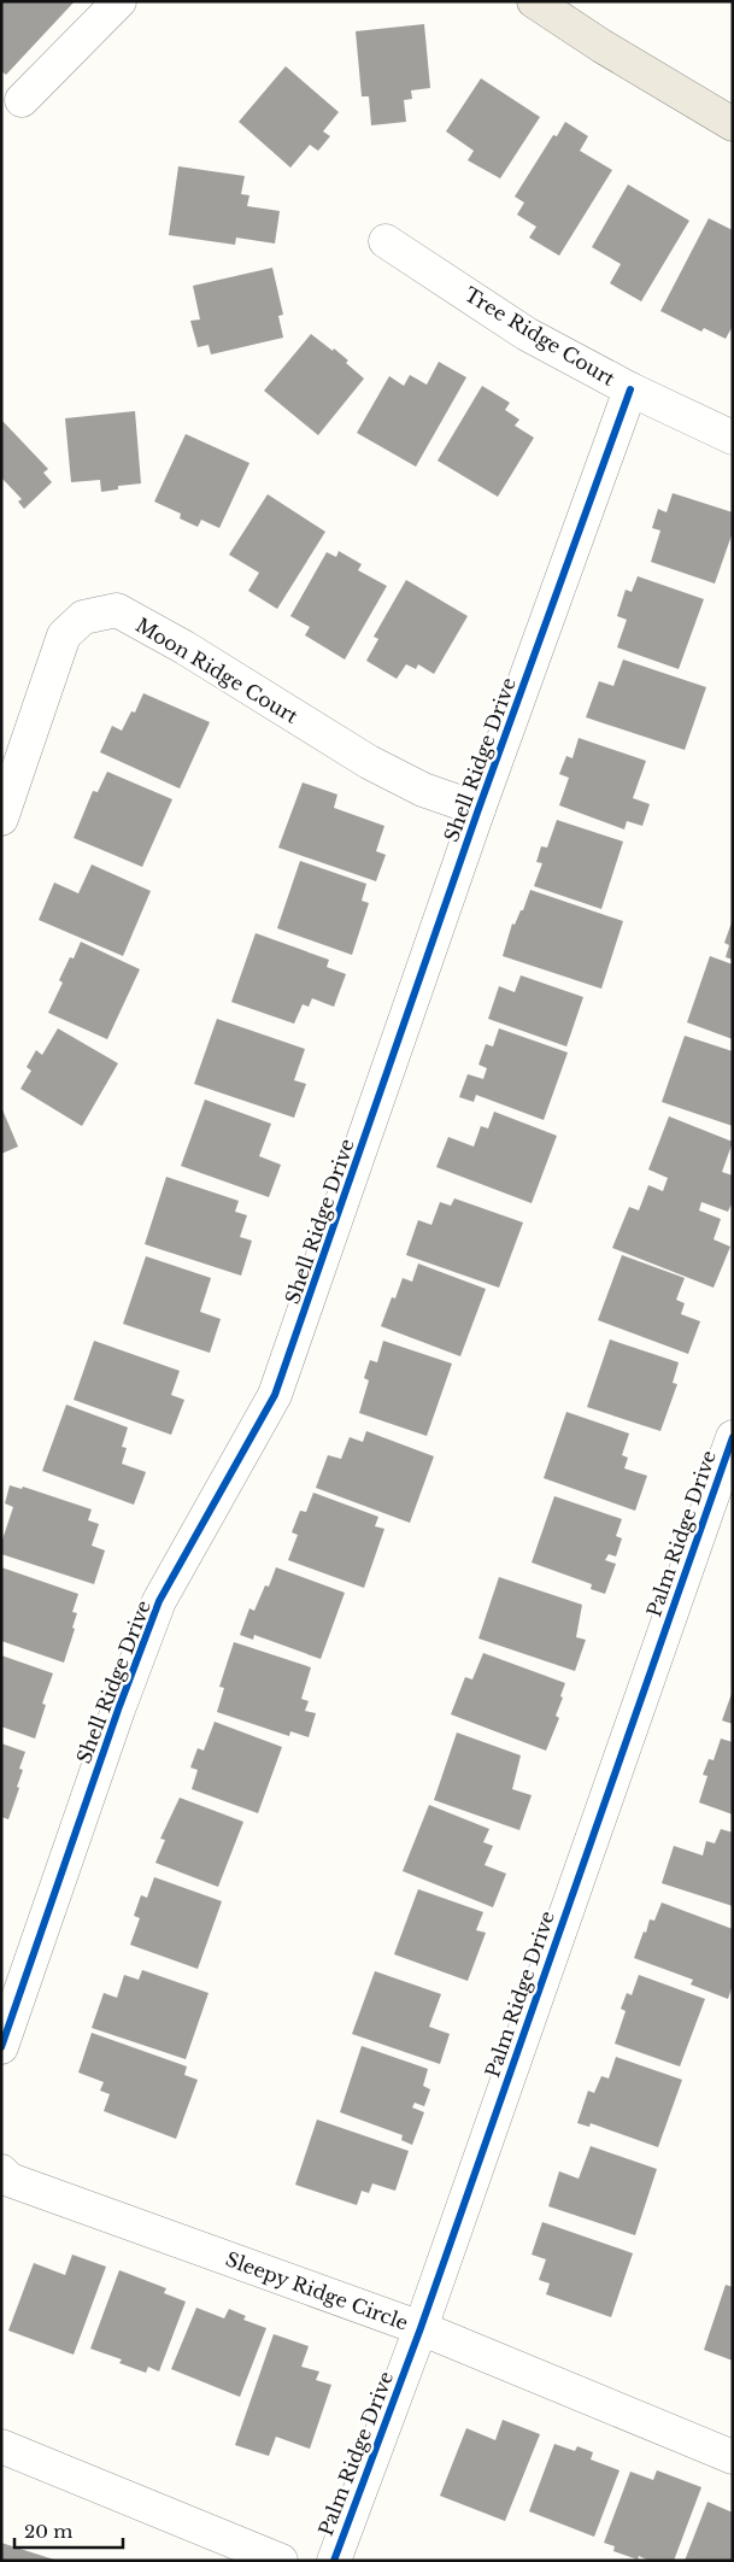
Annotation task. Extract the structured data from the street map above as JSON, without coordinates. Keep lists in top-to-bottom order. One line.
{"streets":{"street":["Tree Ridge Court","Moon Ridge Court","Shell Ridge Drive","Palm Ridge Drive","Sleepy Ridge Circle"]},"crossings":[["Tree Ridge Court","Shell Ridge Drive"],["Moon Ridge Court","Shell Ridge Drive"],["Palm Ridge Drive","Sleepy Ridge Circle"]],"scale_bar":"20 m"}
